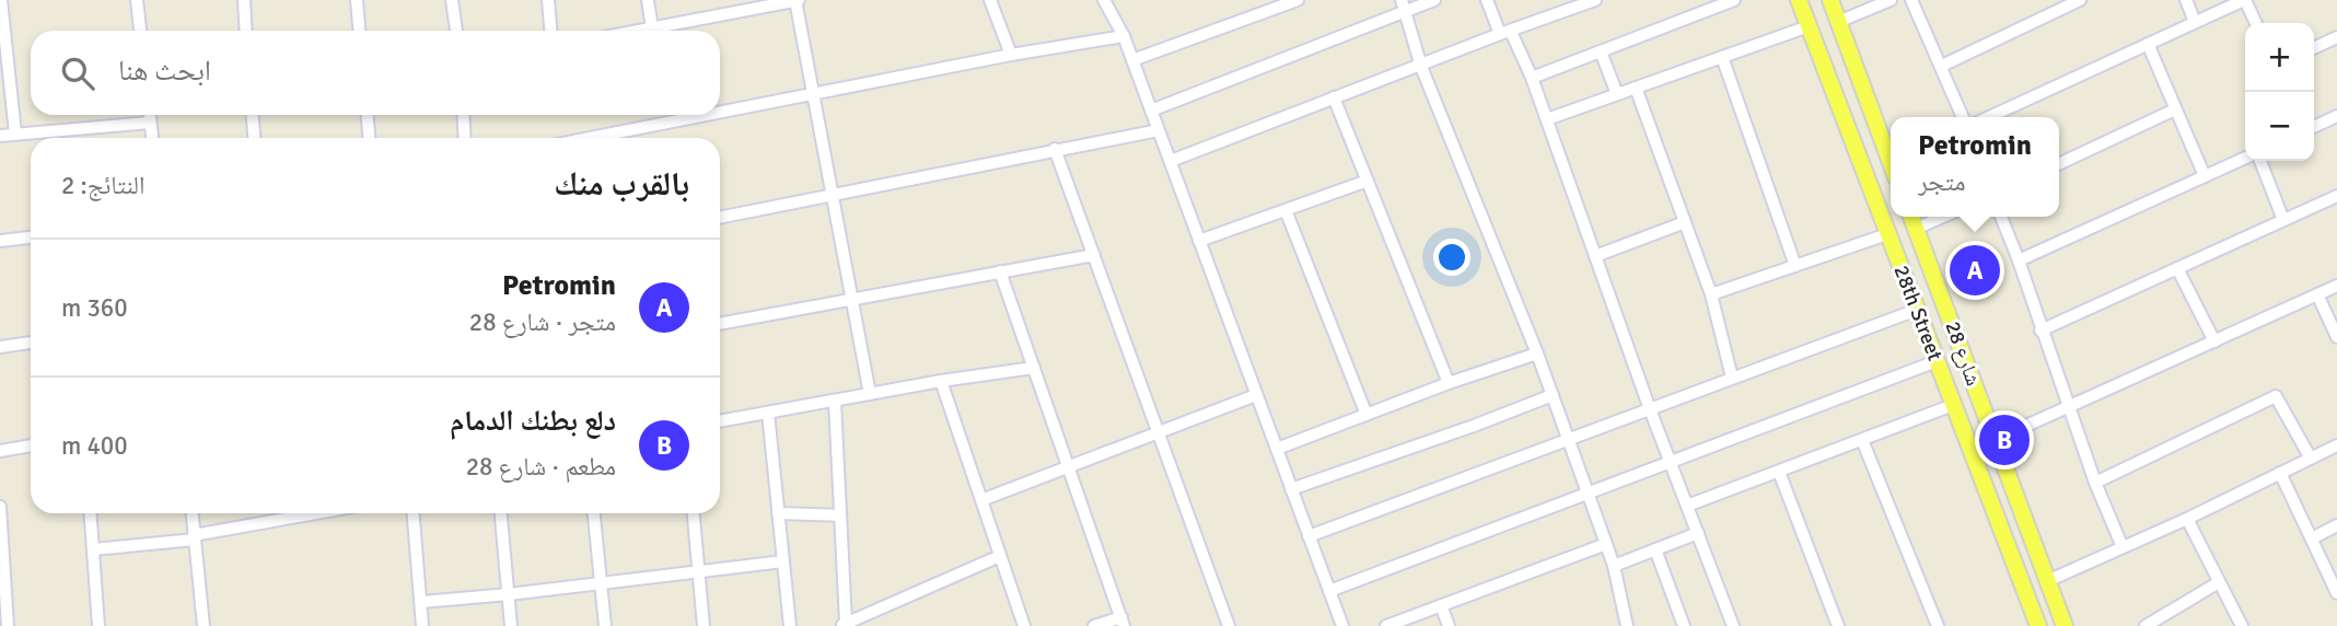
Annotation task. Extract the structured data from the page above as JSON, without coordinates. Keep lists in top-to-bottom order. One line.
{"streets":{"main road":["28th Street","شارع 28"]},"page":{"map_buttons":["+","−"],"search":"ابحث هنا","popup":["Petromin","متجر"],"heading":["بالقرب منك","النتائج: 2"],"list":[{"mark":"A","name":"Petromin","note":"متجر · شارع 28","value":"360 m"},{"mark":"B","name":"دلع بطنك الدمام","note":"مطعم · شارع 28","value":"400 m"}],"pins":["A","B"]}}
